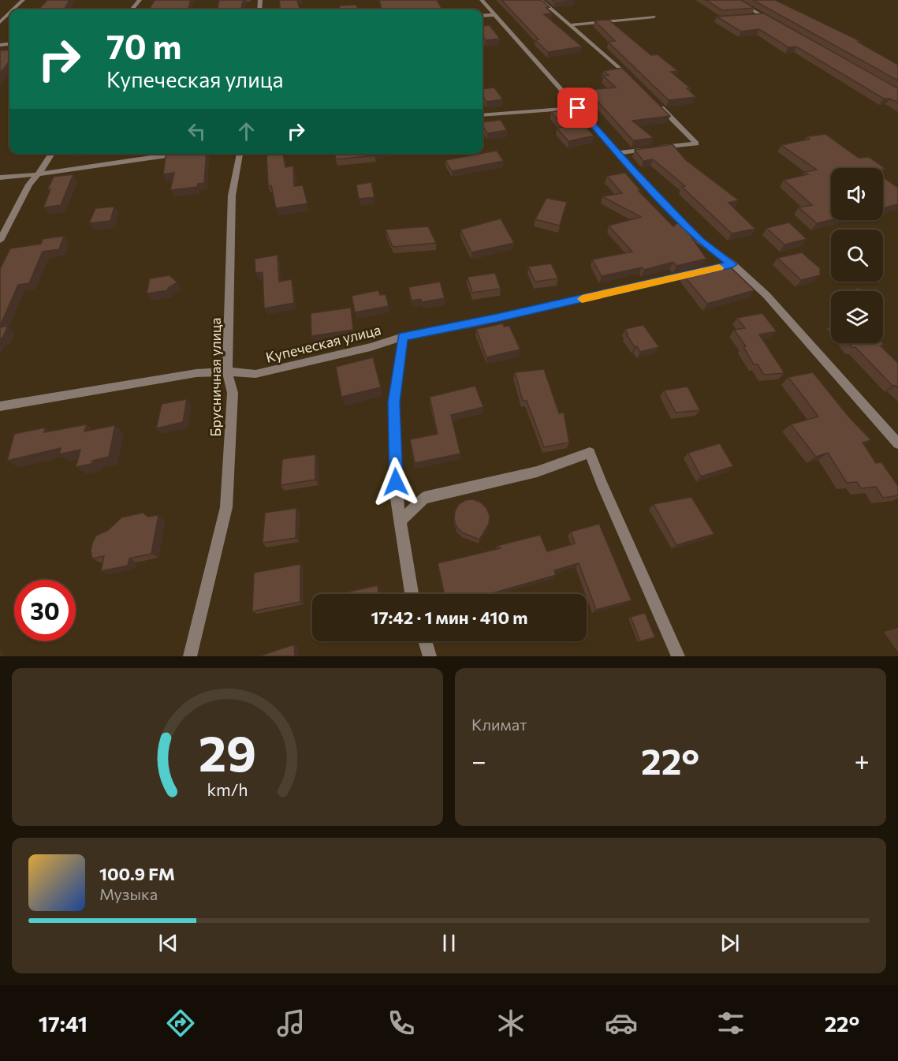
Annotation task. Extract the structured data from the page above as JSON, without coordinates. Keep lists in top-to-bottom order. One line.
{"streets":{"street":["Купеческая улица","Брусничная улица"]},"crossings":[["Купеческая улица","Брусничная улица"]],"page":{"turn":["70 m","Купеческая улица"],"limit":"30","trip":"17:42 · 1 мин · 410 m","tile":"Климат","heat":["−","22°","+"],"song":["100.9 FM","Музыка"],"tabs":["17:41","22°"],"gauge":["29","km/h"]}}
